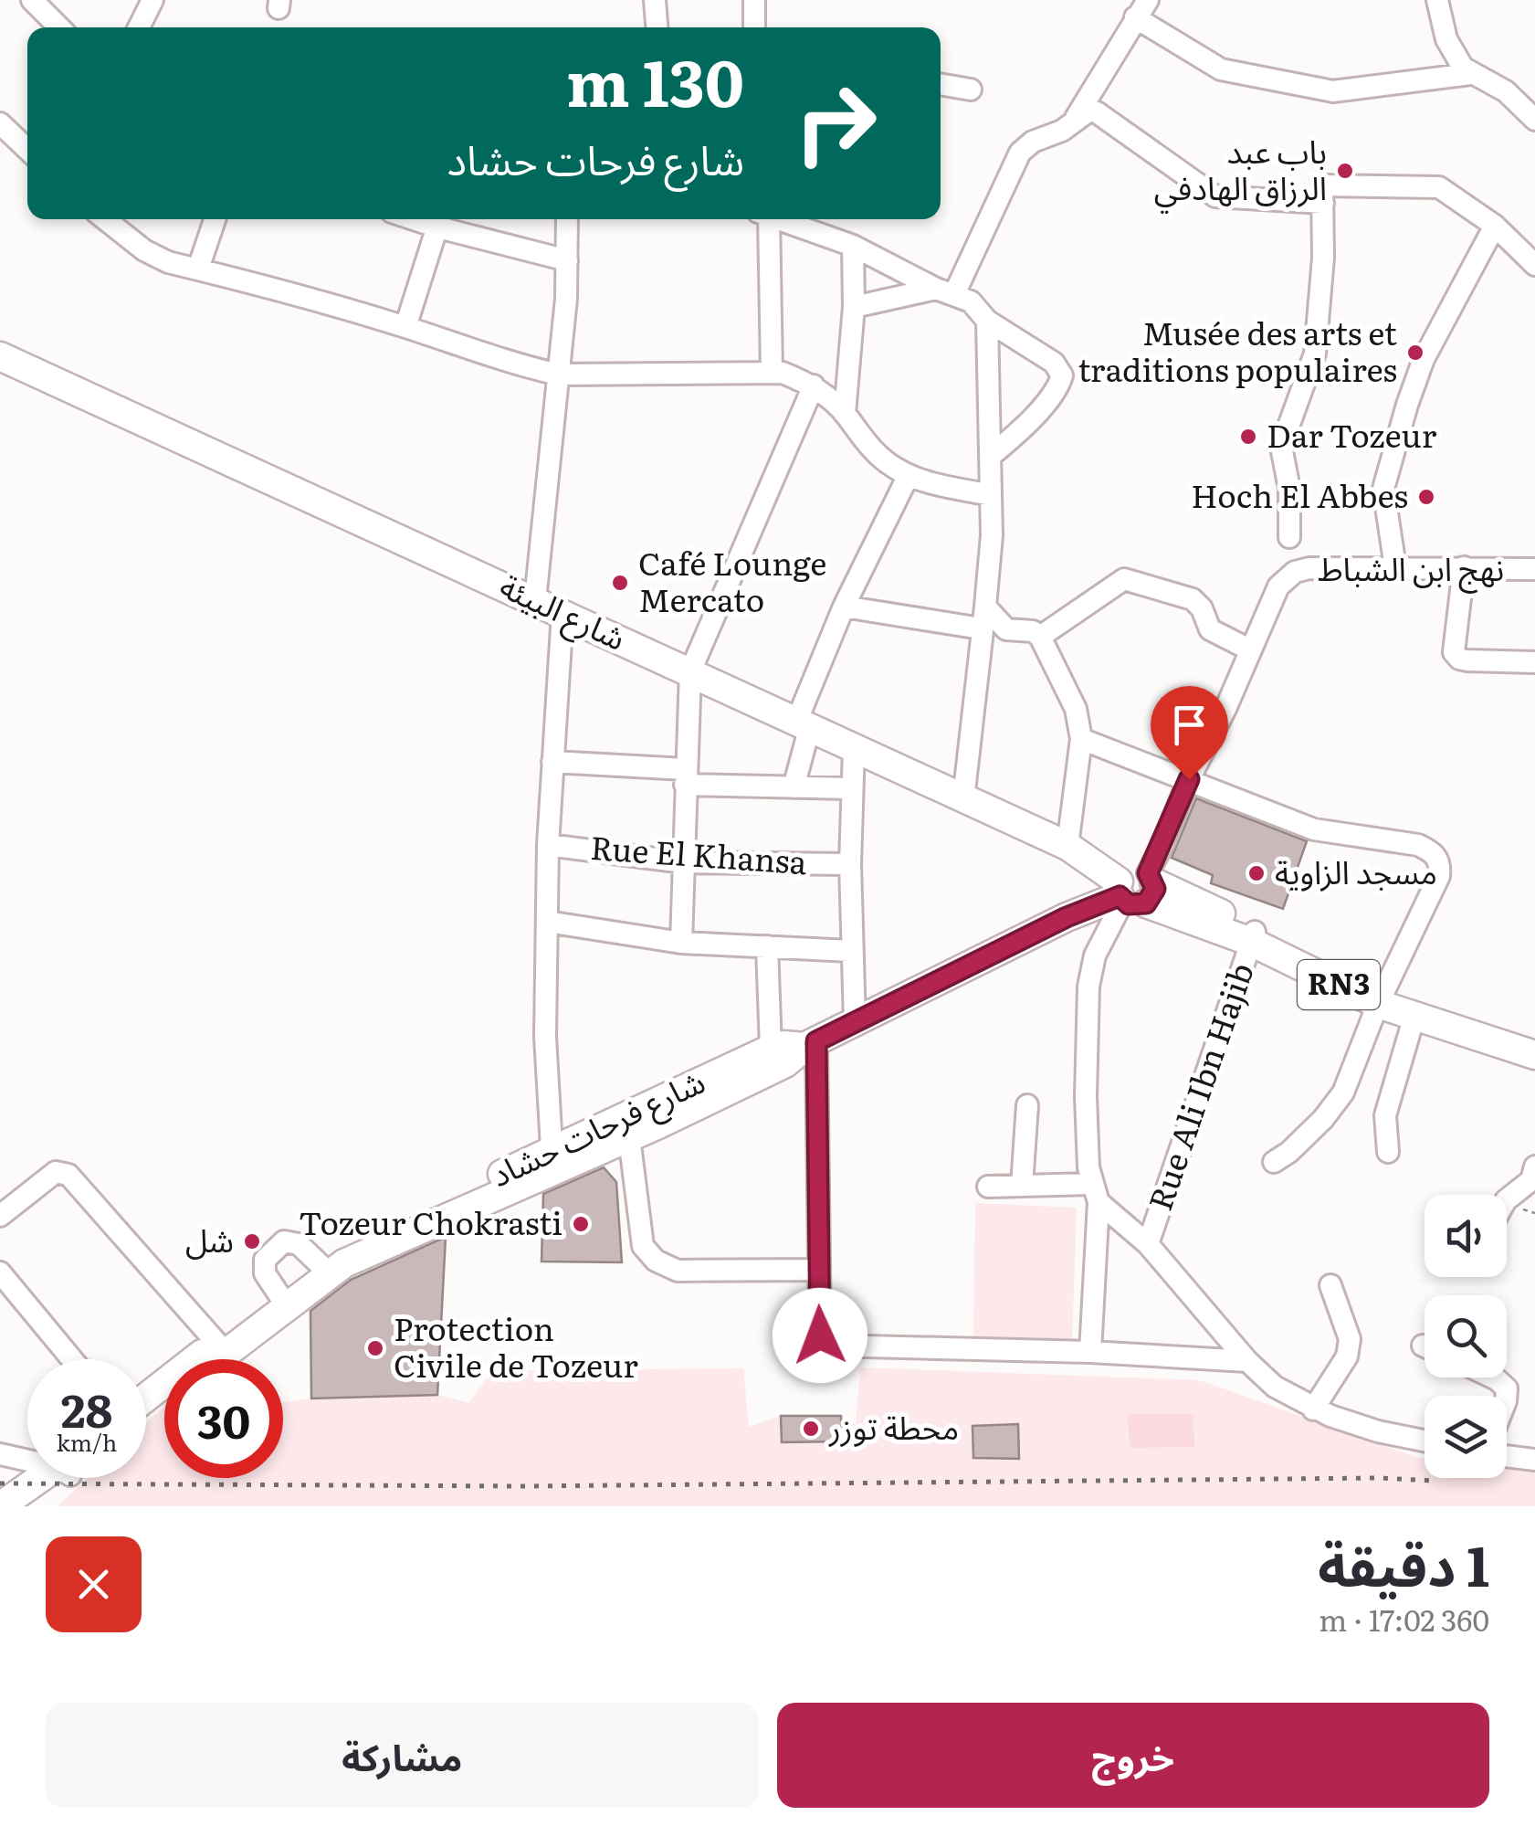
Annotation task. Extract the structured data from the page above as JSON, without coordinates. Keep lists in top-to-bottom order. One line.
{"streets":{"main road":["شارع البيئة","RN3","شارع فرحات حشاد"],"street":["نهج ابن الشباط","Rue El Khansa","Rue Ali Ibn Hajib"]},"crossings":[["نهج ابن الشباط","شارع البيئة"],["نهج ابن الشباط","RN3"],["نهج ابن الشباط","شارع فرحات حشاد"],["شارع البيئة","RN3"],["شارع البيئة","شارع فرحات حشاد"],["RN3","Rue Ali Ibn Hajib"],["RN3","شارع فرحات حشاد"]],"places":["باب عبد الرزاق الهادفي","Musée des arts et traditions populaires","Dar Tozeur","Hoch El Abbes","Café Lounge Mercato","مسجد الزاوية","Tozeur Chokrasti","شل","Protection Civile de Tozeur","محطة توزر"],"page":{"turn":["130 m","شارع فرحات حشاد"],"speed":"28 km/h","limit":"30","heading":["1 دقيقة","360 m · 17:02"],"buttons":["خروج","مشاركة"]}}
